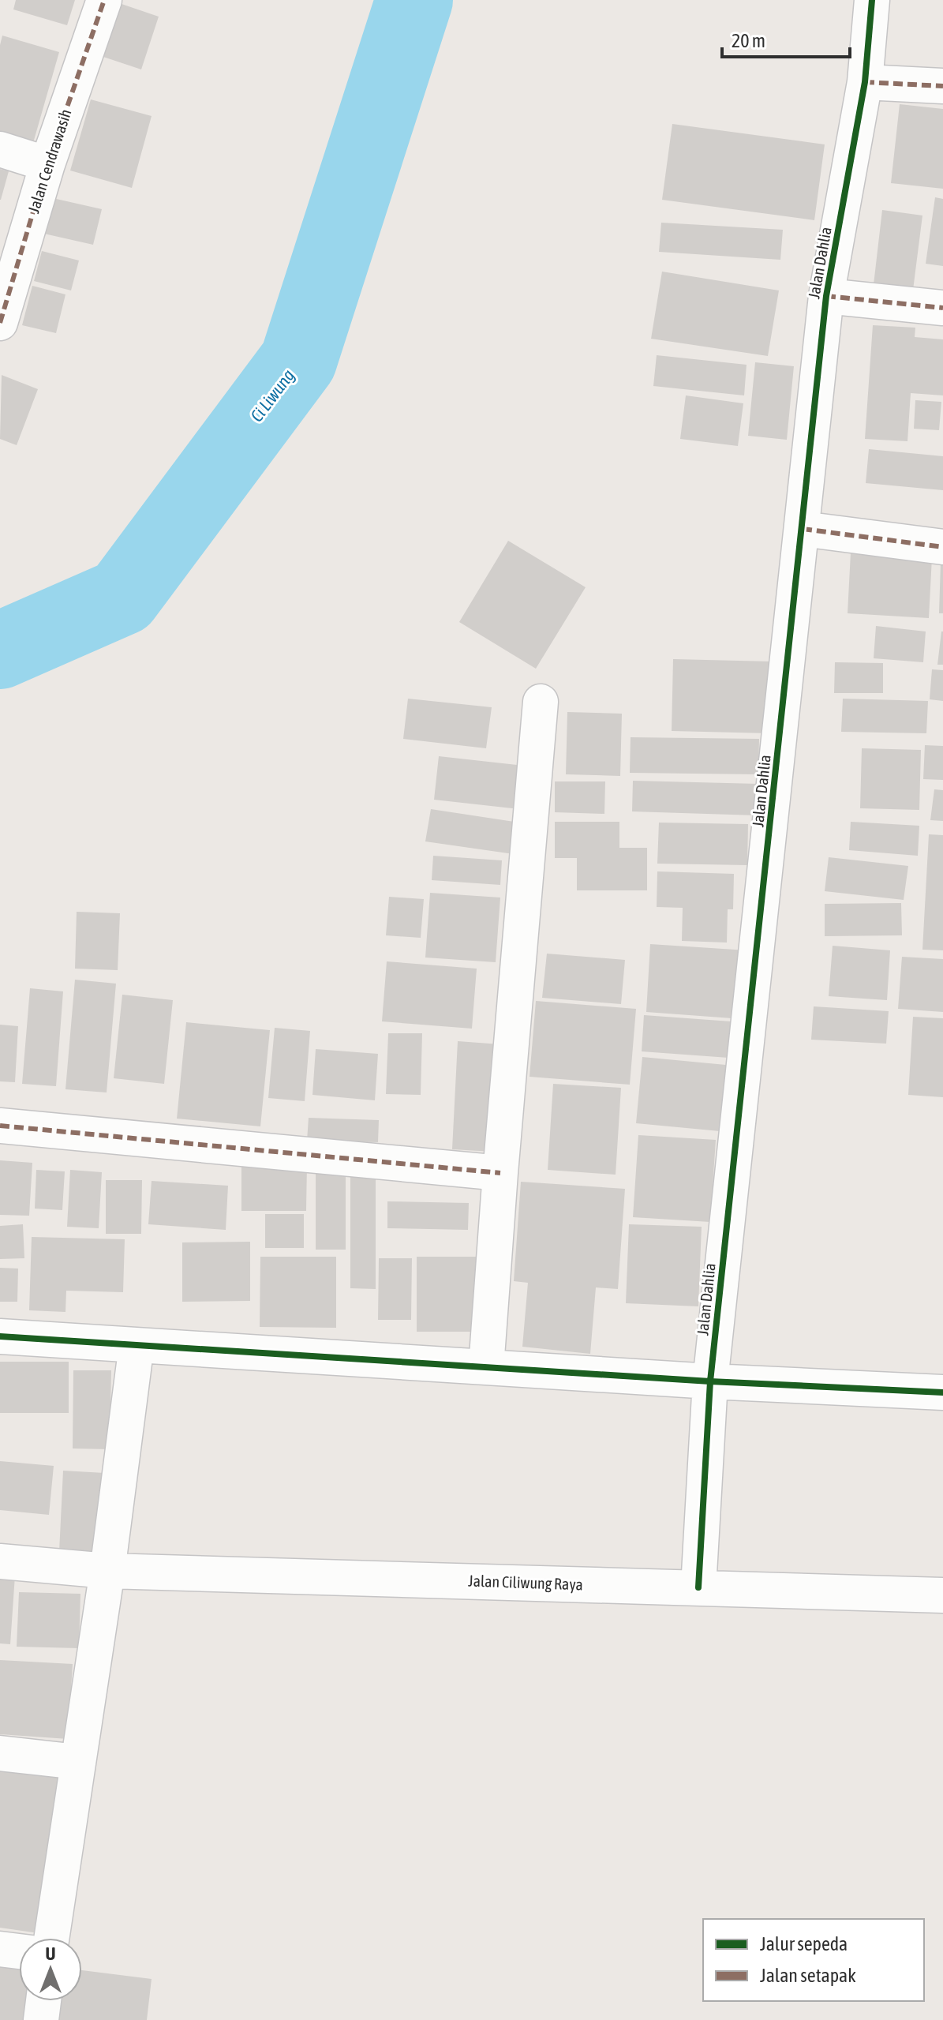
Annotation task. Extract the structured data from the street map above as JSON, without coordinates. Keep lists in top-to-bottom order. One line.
{"streets":{"street":["Jalan Cendrawasih","Jalan Dahlia","Jalan Ciliwung Raya"]},"crossings":[["Jalan Dahlia","Jalan Ciliwung Raya"]],"water":["Ci Liwung"],"legend":["Jalur sepeda","Jalan setapak"],"scale_bar":"20 m","north":"top"}
